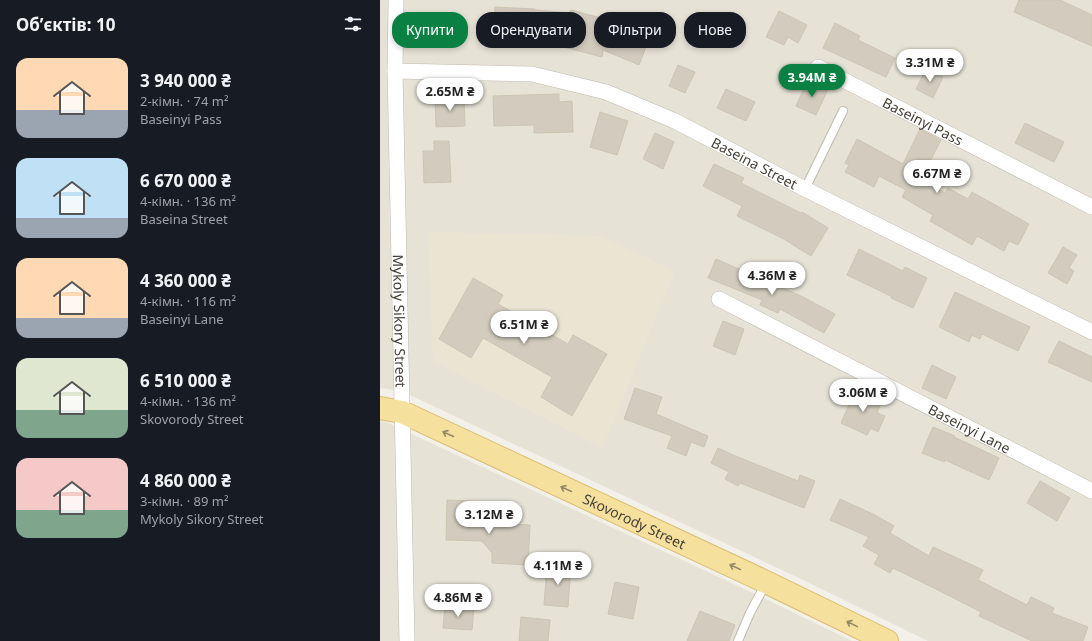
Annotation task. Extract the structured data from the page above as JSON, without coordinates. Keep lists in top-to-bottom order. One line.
{"streets":{"main road":["Skovorody Street"],"street":["Baseinyi Pass","Baseina Street","Mykoly Sikory Street","Baseinyi Lane"]},"crossings":[["Baseina Street","Mykoly Sikory Street"],["Mykoly Sikory Street","Skovorody Street"]],"one_way":["Skovorody Street"],"page":{"heading":"Об’єктів: 10","chip":["Купити","Орендувати","Фільтри","Нове"],"list":[{"name":"3 940 000 ₴","note":"2-кімн. · 74 m² · Baseinyi Pass"},{"name":"6 670 000 ₴","note":"4-кімн. · 136 m² · Baseina Street"},{"name":"4 360 000 ₴","note":"4-кімн. · 116 m² · Baseinyi Lane"},{"name":"6 510 000 ₴","note":"4-кімн. · 136 m² · Skovorody Street"},{"name":"4 860 000 ₴","note":"3-кімн. · 89 m² · Mykoly Sikory Street"}],"price":["3.31M ₴","3.94M ₴","2.65M ₴","6.67M ₴","4.36M ₴","6.51M ₴","3.06M ₴","3.12M ₴","4.11M ₴","4.86M ₴"]}}
